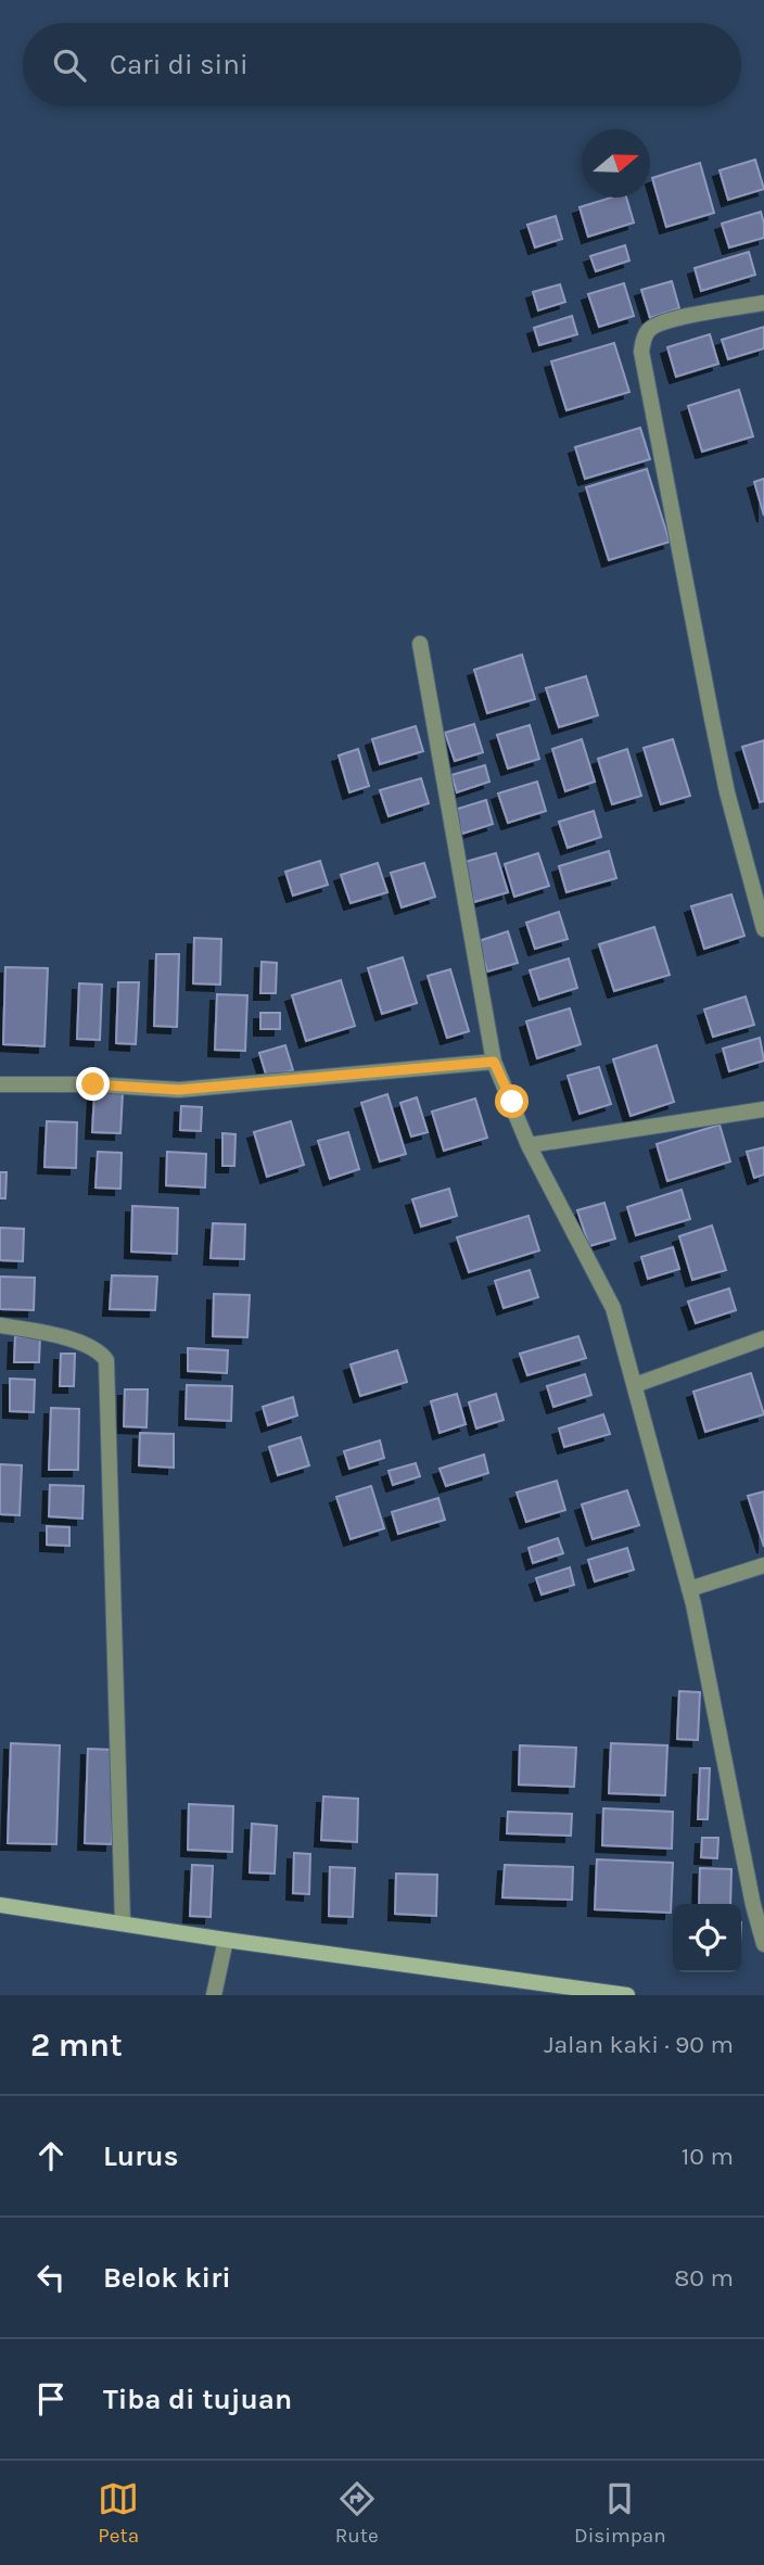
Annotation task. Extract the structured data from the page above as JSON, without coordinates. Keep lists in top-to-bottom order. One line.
{"north":"right","page":{"search":"Cari di sini","heading":["2 mnt","Jalan kaki · 90 m"],"list":[["Lurus","10 m"],["Belok kiri","80 m"],"Tiba di tujuan"],"nav":["Peta","Rute","Disimpan"]}}
